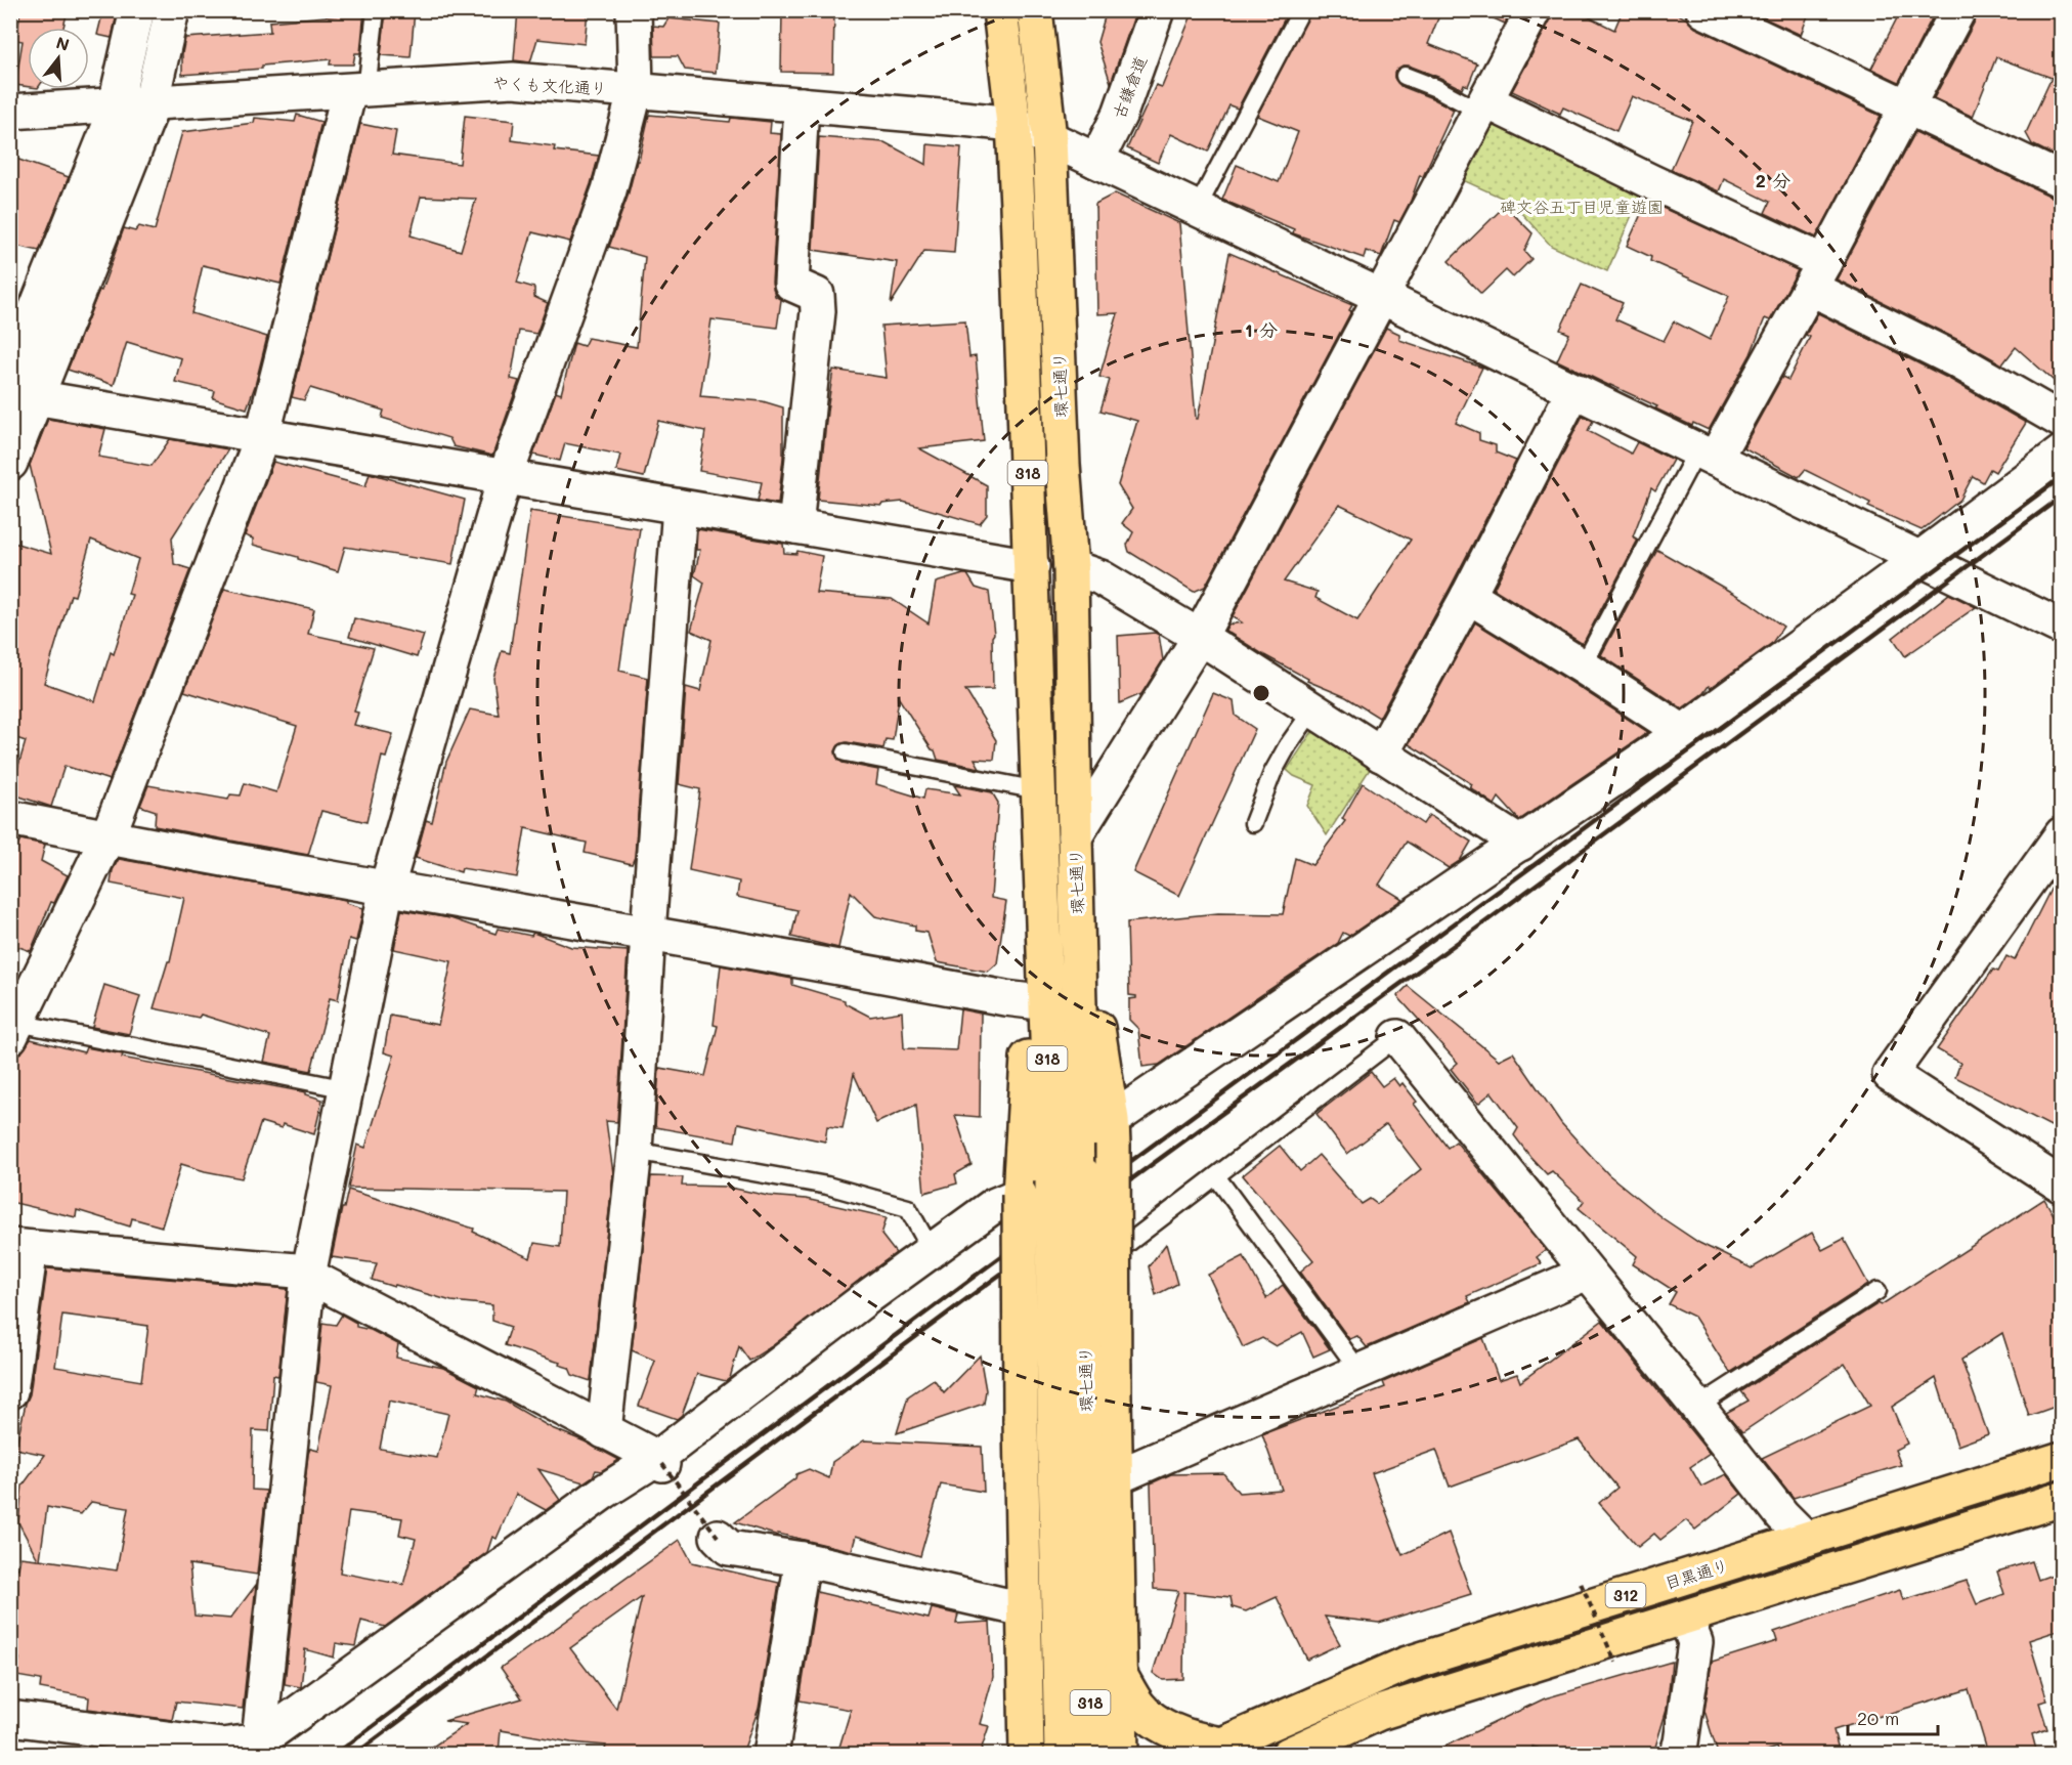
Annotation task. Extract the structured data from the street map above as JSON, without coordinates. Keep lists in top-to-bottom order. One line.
{"streets":{"main road":["環七通り","318","目黒通り","312"],"street":["やくも文化通り","古鎌倉道"]},"crossings":[["やくも文化通り","古鎌倉道"],["やくも文化通り","環七通り"]],"parks":["碑文谷五丁目児童遊園"],"scale_bar":"20 m","north":"top","rings":["2 分","1 分"]}
